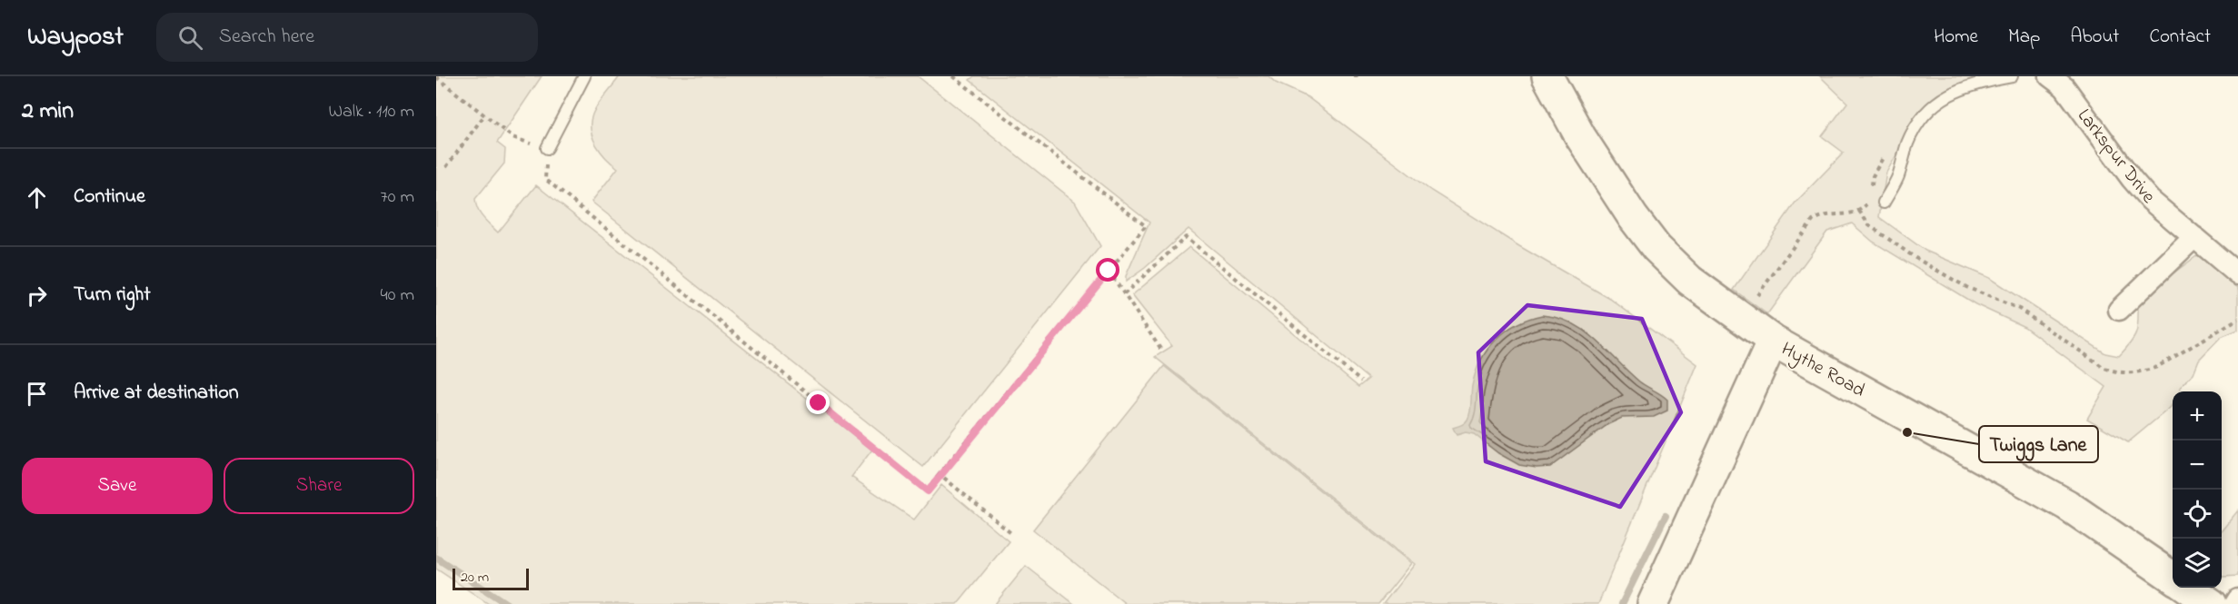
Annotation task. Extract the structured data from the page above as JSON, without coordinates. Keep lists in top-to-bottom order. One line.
{"streets":{"street":["Larkspur Drive","Hythe Road"]},"places":["Twiggs Lane"],"scale_bar":"20 m","page":{"header":"Waypost","search":"Search here","nav":["Home","Map","About","Contact"],"heading":["2 min","Walk · 110 m"],"list":[["Continue","70 m"],["Turn right","40 m"],"Arrive at destination"],"map_buttons":["+","−"],"buttons":["Save","Share"],"scale":"20 m"}}
